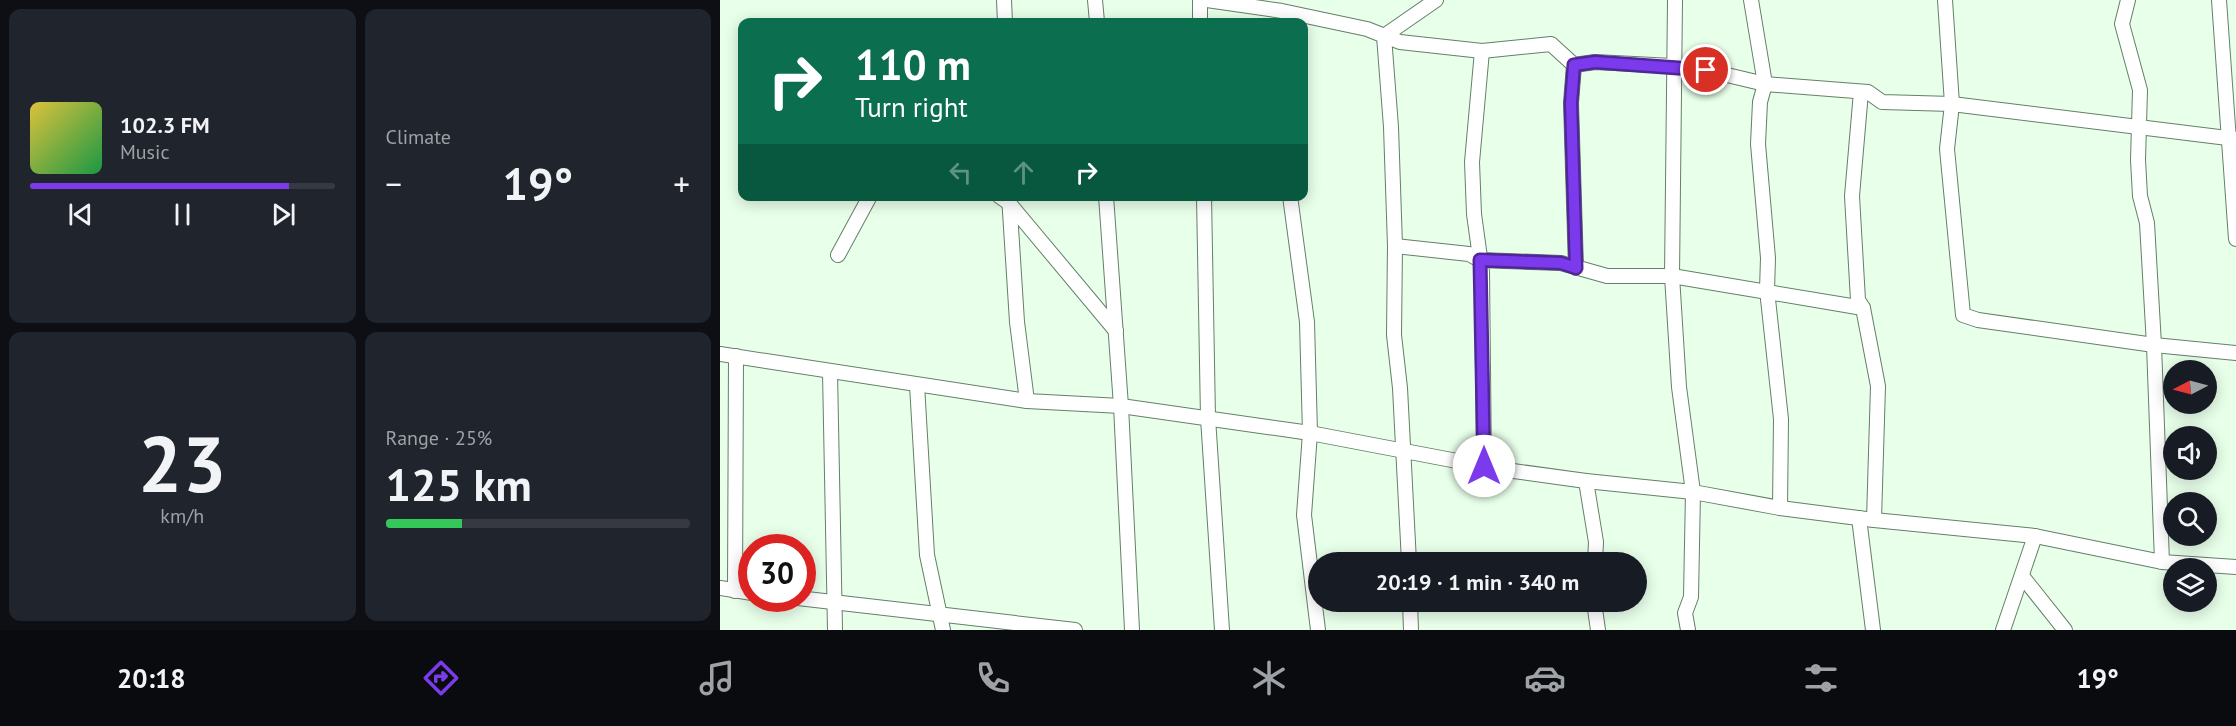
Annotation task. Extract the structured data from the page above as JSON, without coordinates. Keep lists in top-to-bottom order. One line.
{"north":"left","page":{"tile":["Climate",["23","km/h"],["Range · 25%","125 km"]],"turn":["110 m","Turn right"],"song":["102.3 FM","Music"],"heat":["−","19°","+"],"limit":"30","trip":"20:19 · 1 min · 340 m","tabs":["20:18","19°"]}}
